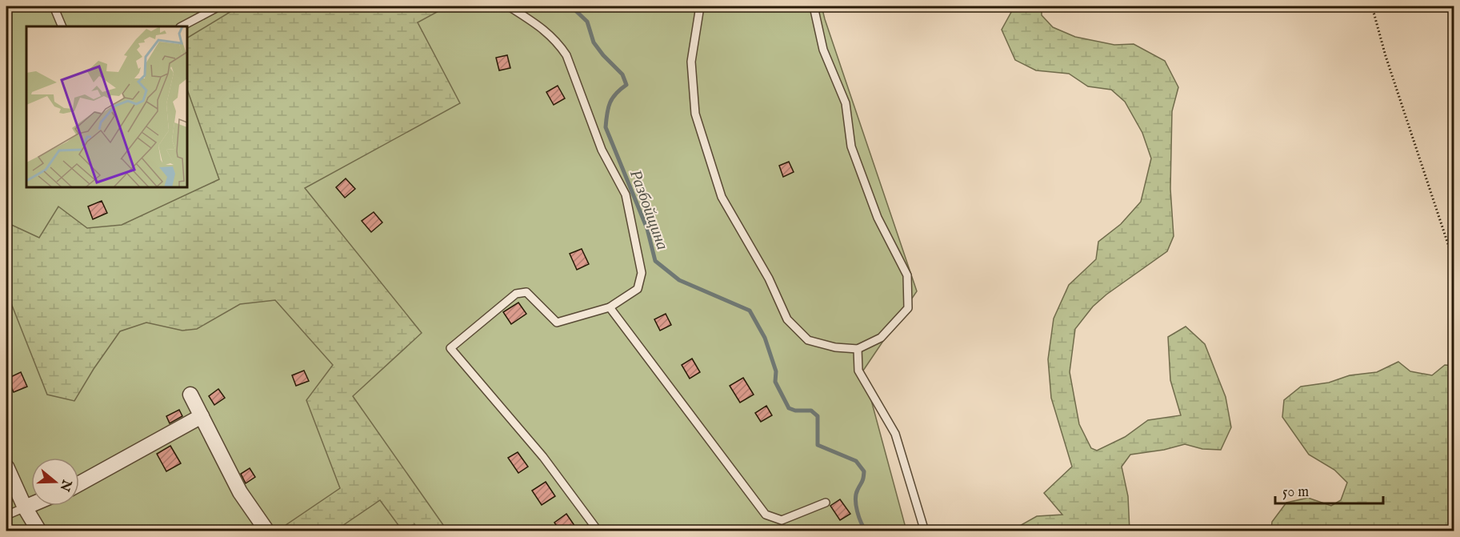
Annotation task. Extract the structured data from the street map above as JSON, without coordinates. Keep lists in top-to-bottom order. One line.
{"water":["Разбойщина"],"scale_bar":"50 m","north":"right"}
